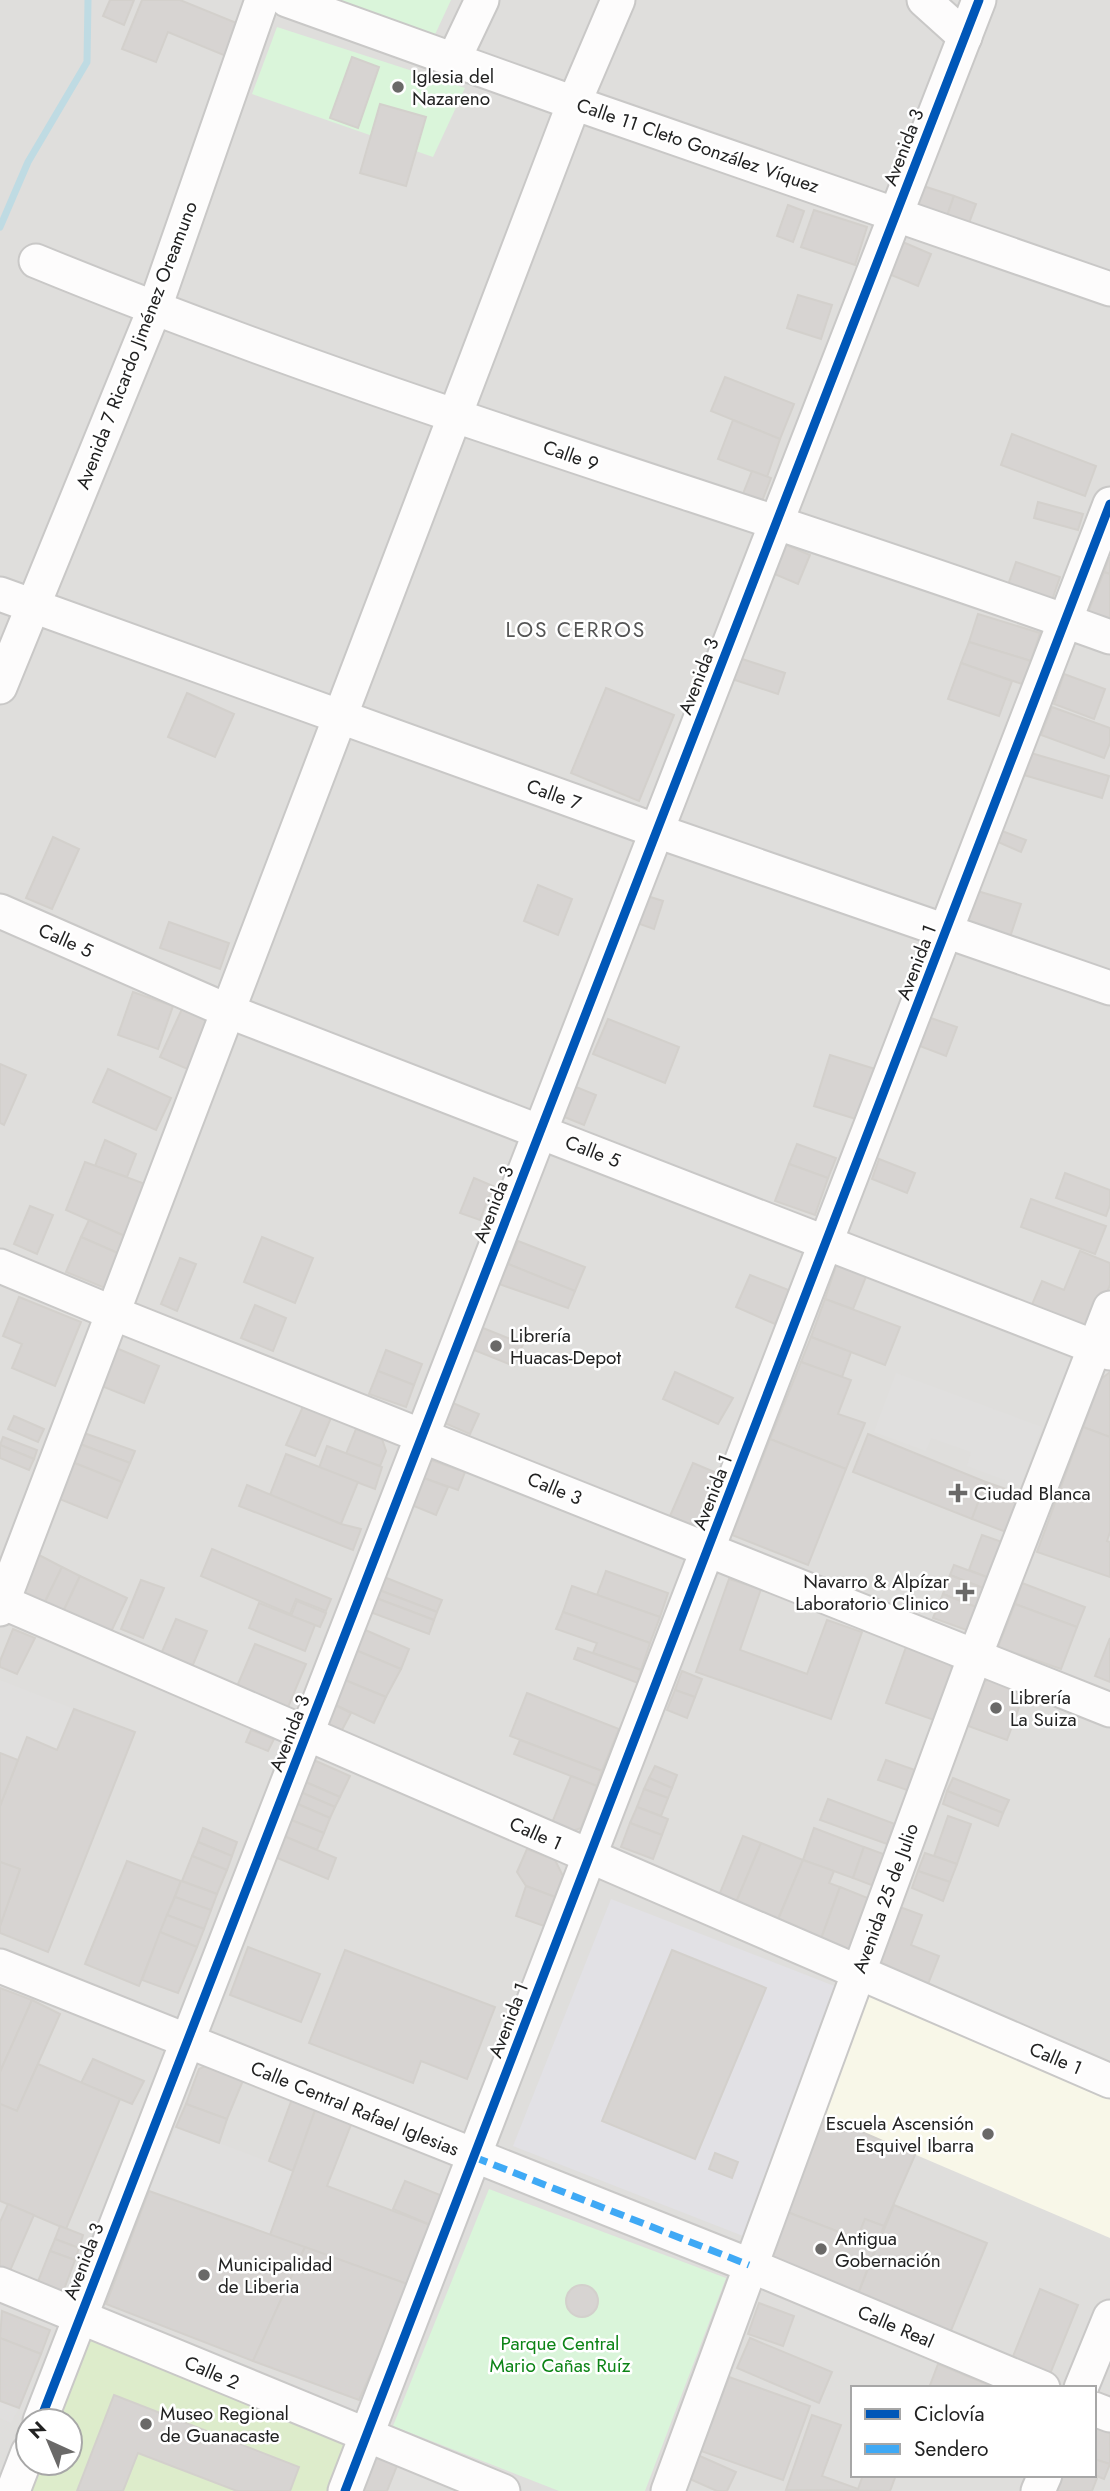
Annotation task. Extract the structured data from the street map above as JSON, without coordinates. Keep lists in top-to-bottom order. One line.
{"streets":{"street":["Calle 11 Cleto González Víquez","Avenida 3","Avenida 7 Ricardo Jiménez Oreamuno","Calle 9","Calle 7","Calle 5","Avenida 1","Calle 3","Calle 1","Avenida 25 de Julio","Calle Central Rafael Iglesias","Calle Real","Calle 2"]},"crossings":[["Calle 11 Cleto González Víquez","Avenida 3"],["Avenida 3","Calle 9"],["Avenida 3","Calle 7"],["Avenida 3","Calle 5"],["Avenida 3","Calle 3"],["Avenida 3","Calle 1"],["Avenida 3","Calle Central Rafael Iglesias"],["Avenida 3","Calle 2"],["Avenida 7 Ricardo Jiménez Oreamuno","Calle 9"],["Avenida 7 Ricardo Jiménez Oreamuno","Calle 7"],["Calle 9","Avenida 1"],["Calle 7","Avenida 1"],["Calle 5","Avenida 1"],["Calle 5","Avenida 25 de Julio"],["Avenida 1","Calle 3"],["Avenida 1","Calle 1"],["Avenida 1","Calle Central Rafael Iglesias"],["Avenida 1","Calle 2"],["Calle 3","Avenida 25 de Julio"],["Calle 1","Avenida 25 de Julio"],["Avenida 25 de Julio","Calle Central Rafael Iglesias"],["Avenida 25 de Julio","Calle Real"],["Calle Central Rafael Iglesias","Calle Real"]],"districts":["LOS CERROS"],"parks":["Parque Central Mario Cañas Ruíz"],"places":{"other":["Iglesia del Nazareno","Librería Huacas-Depot","Librería La Suiza","Escuela Ascensión Esquivel Ibarra","Antigua Gobernación","Municipalidad de Liberia","Museo Regional de Guanacaste"],"health":["Ciudad Blanca","Navarro & Alpízar Laboratorio Clinico"]},"legend":["Ciclovía","Sendero"],"north":"top left"}
